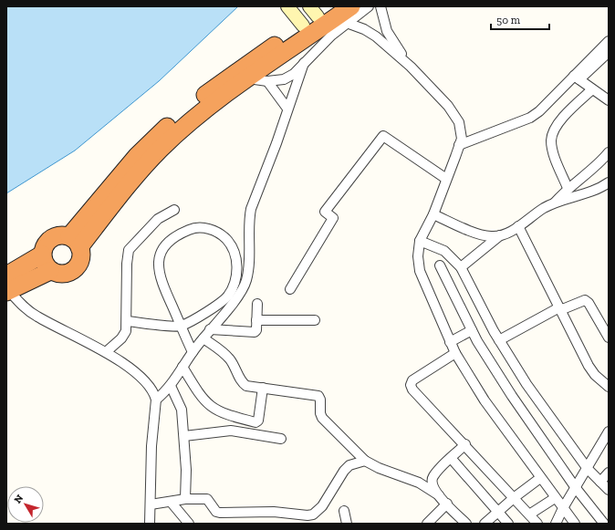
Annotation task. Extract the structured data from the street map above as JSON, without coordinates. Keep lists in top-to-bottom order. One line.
{"scale_bar":"50 m","north":"top left"}
